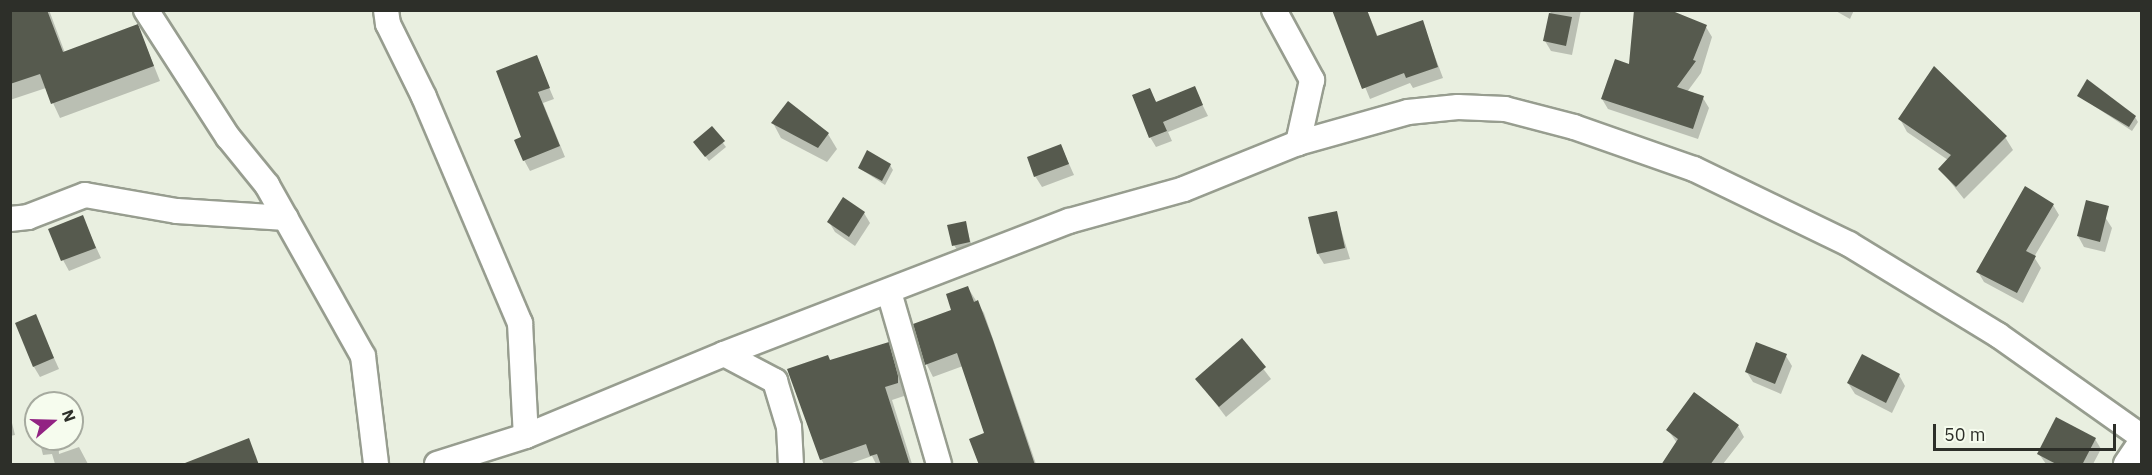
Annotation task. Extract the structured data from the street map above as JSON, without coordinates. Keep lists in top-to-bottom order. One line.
{"scale_bar":"50 m","north":"right"}
